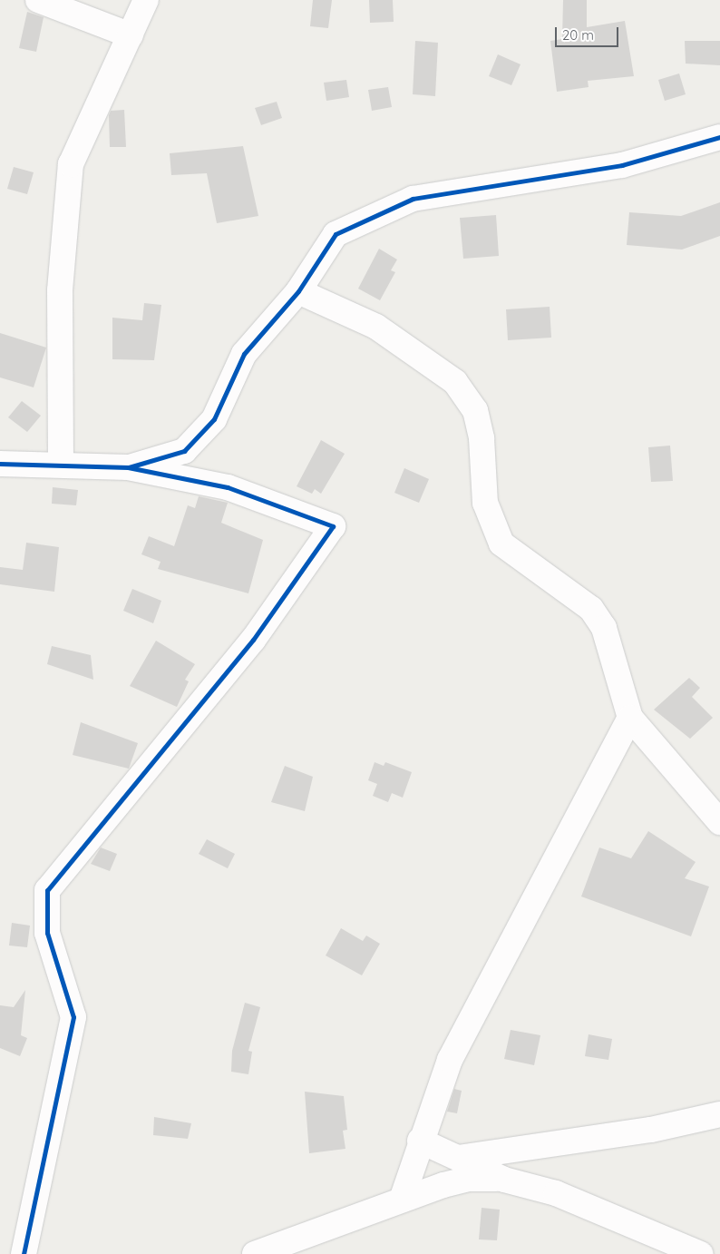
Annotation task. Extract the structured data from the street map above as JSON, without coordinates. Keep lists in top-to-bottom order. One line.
{"scale_bar":"20 m"}
